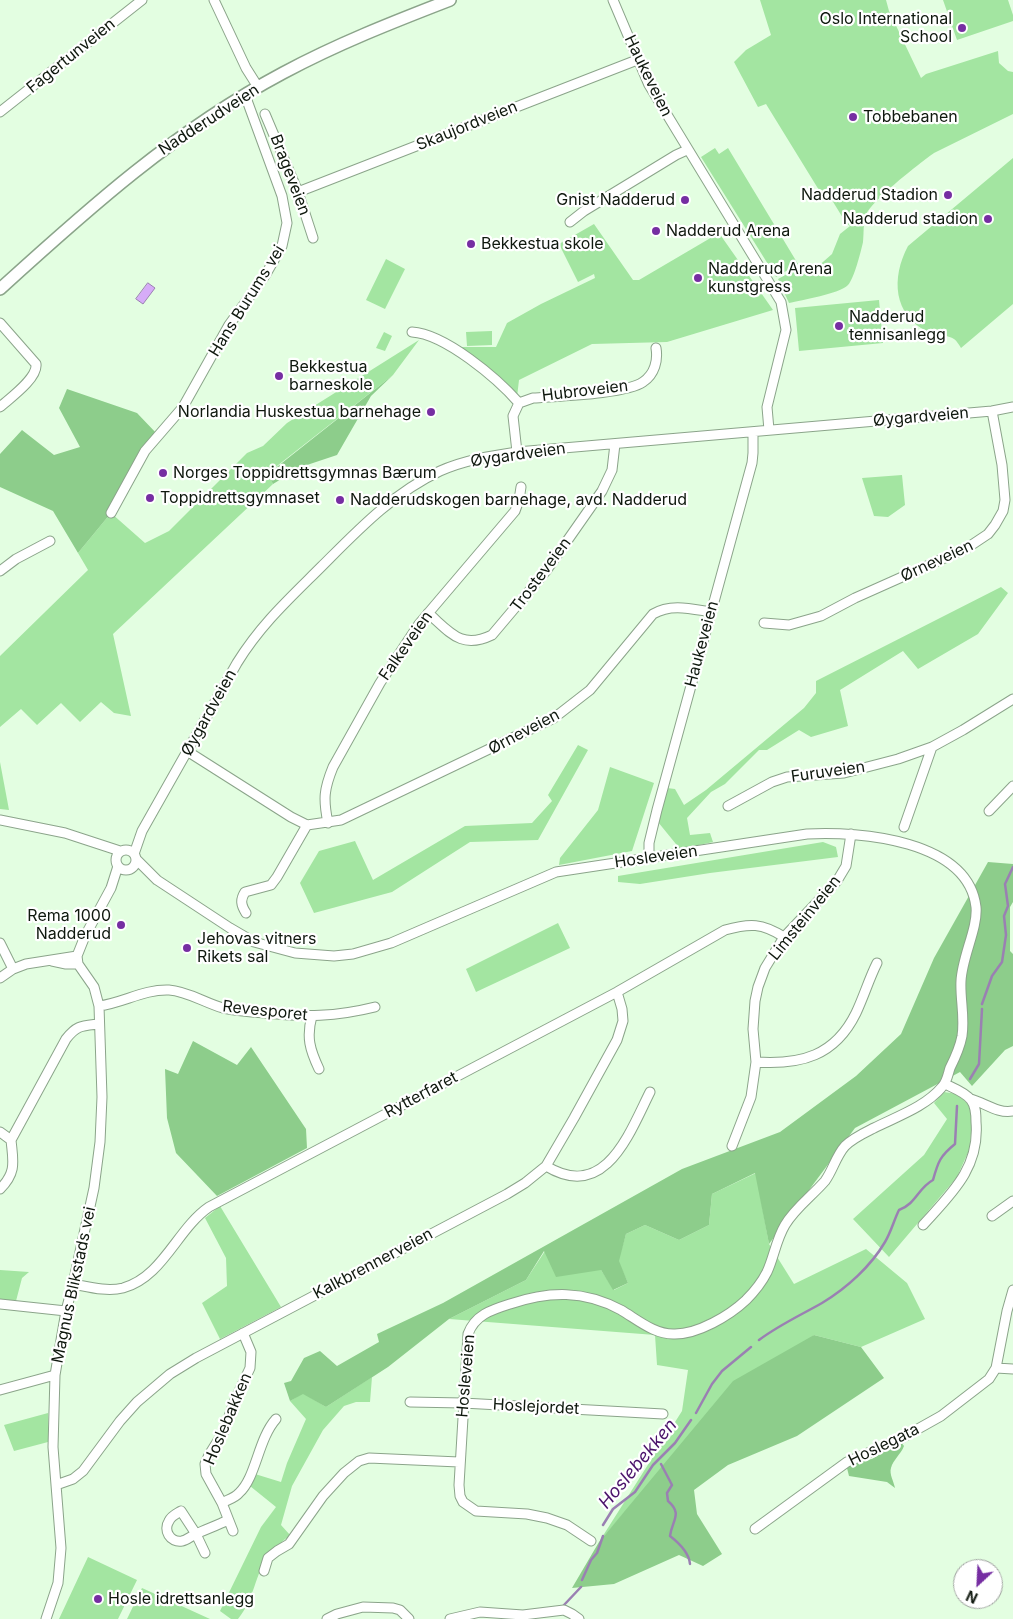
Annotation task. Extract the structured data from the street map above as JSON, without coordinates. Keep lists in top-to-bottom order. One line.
{"streets":{"main road":["Nadderudveien"],"street":["Fagertunveien","Haukeveien","Skaujordveien","Brageveien","Hans Burums vei","Hubroveien","Øygardveien","Ørneveien","Trosteveien","Falkeveien","Furuveien","Hosleveien","Limsteinveien","Revesporet","Rytterfaret","Kalkbrennerveien","Magnus Blikstads vei","Hoslejordet","Hoslebakken","Hoslegata"]},"crossings":[["Haukeveien","Skaujordveien"],["Haukeveien","Øygardveien"],["Haukeveien","Ørneveien"],["Haukeveien","Hosleveien"],["Nadderudveien","Hans Burums vei"],["Skaujordveien","Brageveien"],["Øygardveien","Ørneveien"],["Øygardveien","Trosteveien"],["Øygardveien","Hosleveien"],["Ørneveien","Falkeveien"],["Trosteveien","Falkeveien"],["Hosleveien","Limsteinveien"],["Hosleveien","Hoslejordet"],["Limsteinveien","Rytterfaret"],["Revesporet","Magnus Blikstads vei"],["Rytterfaret","Kalkbrennerveien"],["Rytterfaret","Magnus Blikstads vei"],["Kalkbrennerveien","Magnus Blikstads vei"],["Kalkbrennerveien","Hoslebakken"]],"water":["Hoslebekken"],"places":["Oslo International School","Tobbebanen","Nadderud Stadion","Gnist Nadderud","Nadderud stadion","Nadderud Arena","Bekkestua skole","Nadderud Arena kunstgress","Nadderud tennisanlegg","Bekkestua barneskole","Norlandia Huskestua barnehage","Norges Toppidrettsgymnas Bærum","Toppidrettsgymnaset","Nadderudskogen barnehage, avd. Nadderud","Rema 1000 Nadderud","Jehovas vitners Rikets sal","Hosle idrettsanlegg"],"north":"bottom left"}
